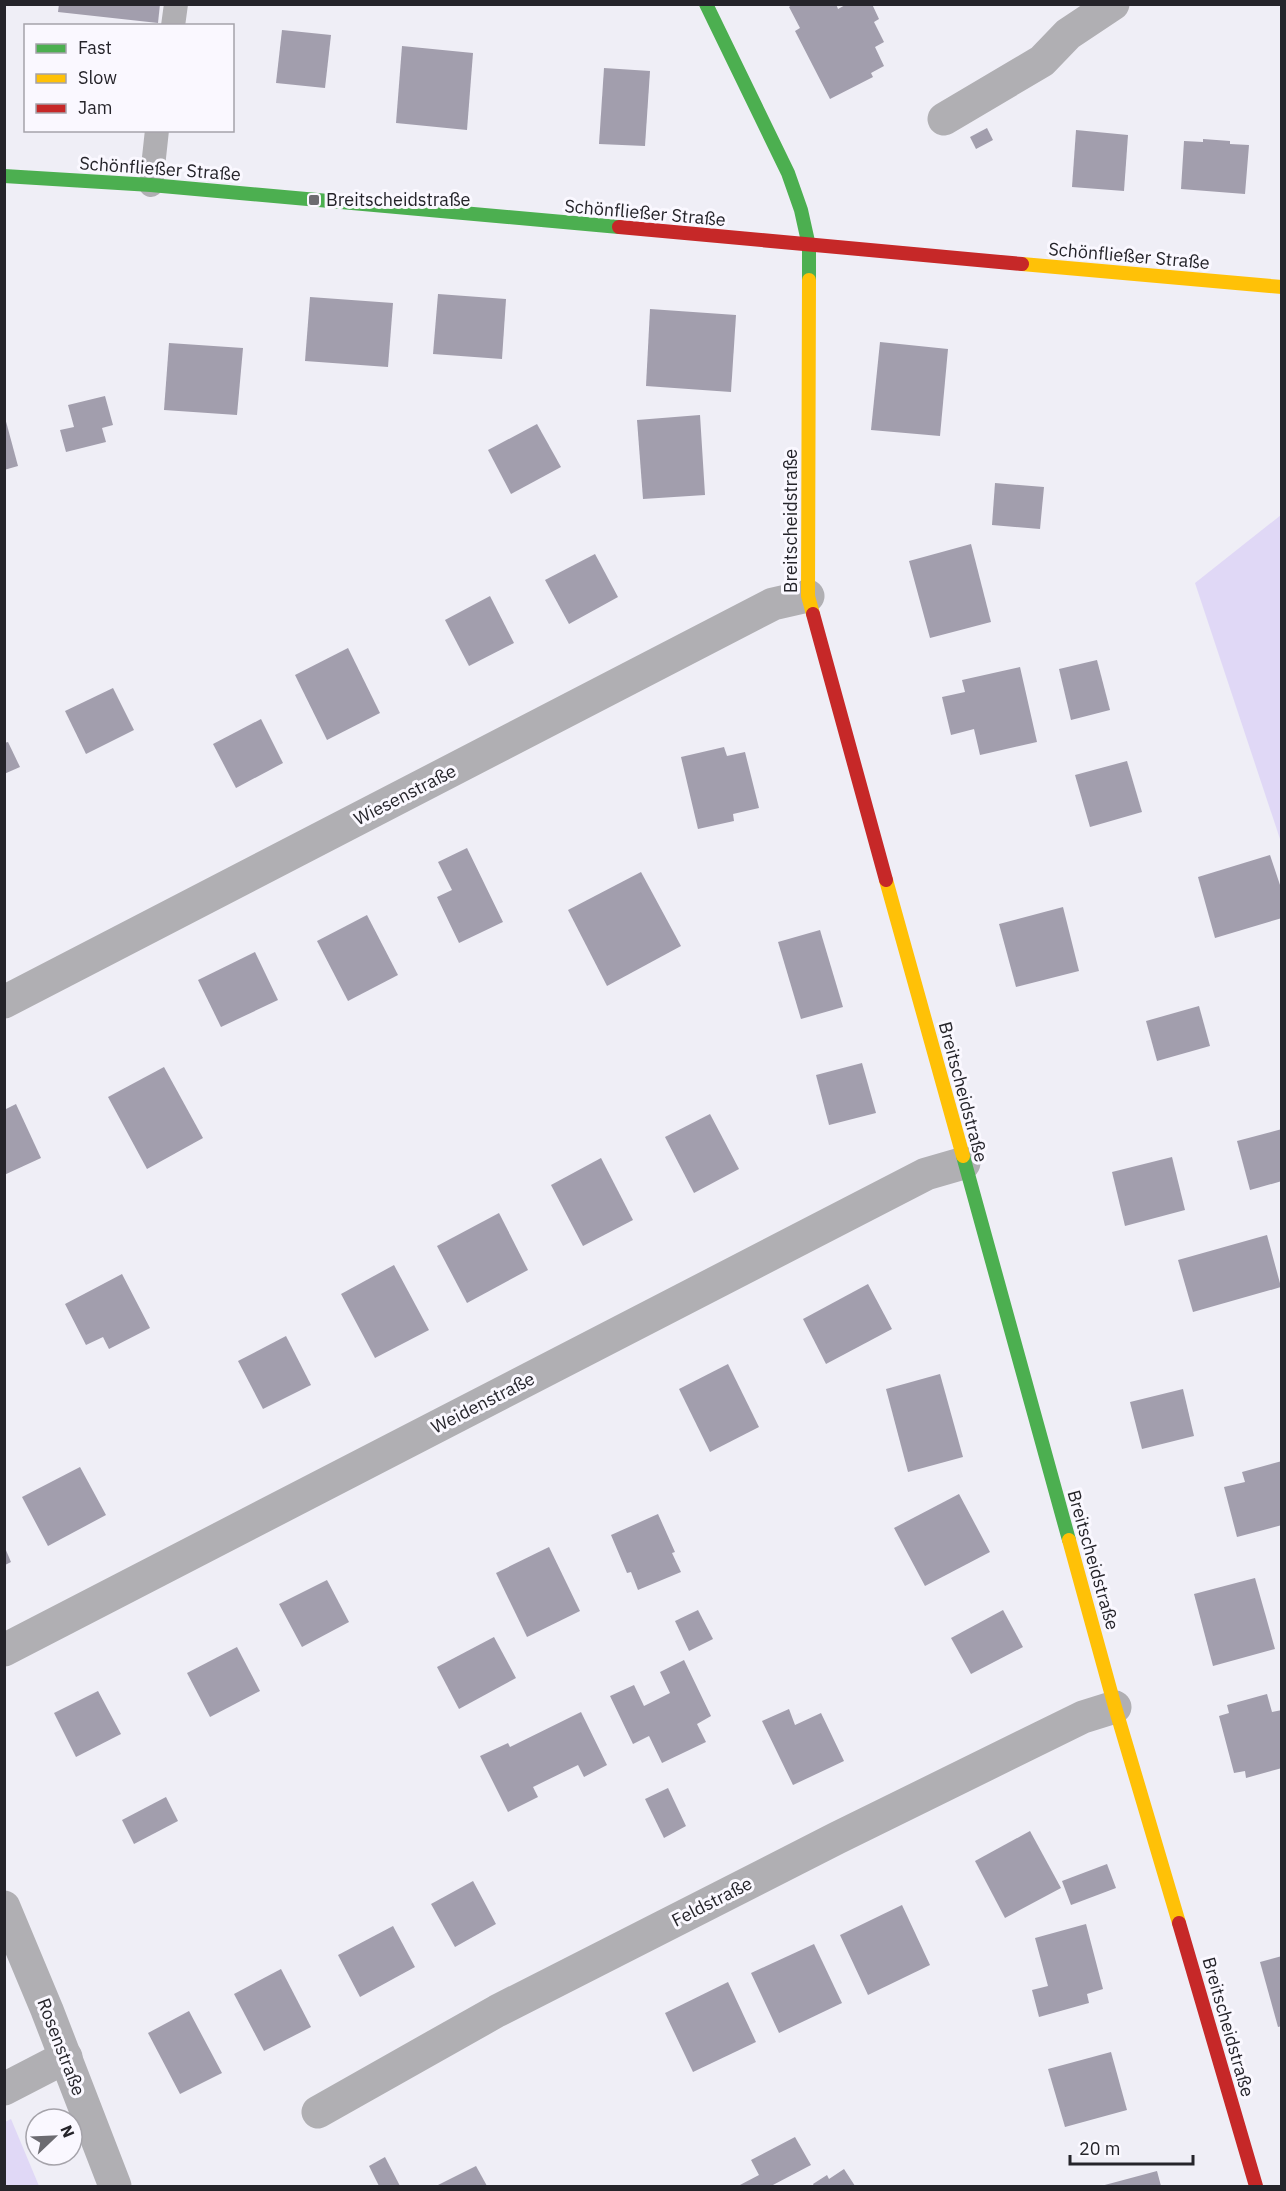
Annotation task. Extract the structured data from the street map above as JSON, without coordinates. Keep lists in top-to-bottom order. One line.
{"streets":{"street":["Schönfließer Straße","Breitscheidstraße","Wiesenstraße","Weidenstraße","Feldstraße","Rosenstraße"]},"crossings":[["Schönfließer Straße","Breitscheidstraße"],["Breitscheidstraße","Wiesenstraße"],["Breitscheidstraße","Weidenstraße"],["Breitscheidstraße","Feldstraße"]],"places":{"transit":["Breitscheidstraße"]},"legend":["Fast","Slow","Jam"],"scale_bar":"20 m","north":"top right"}
